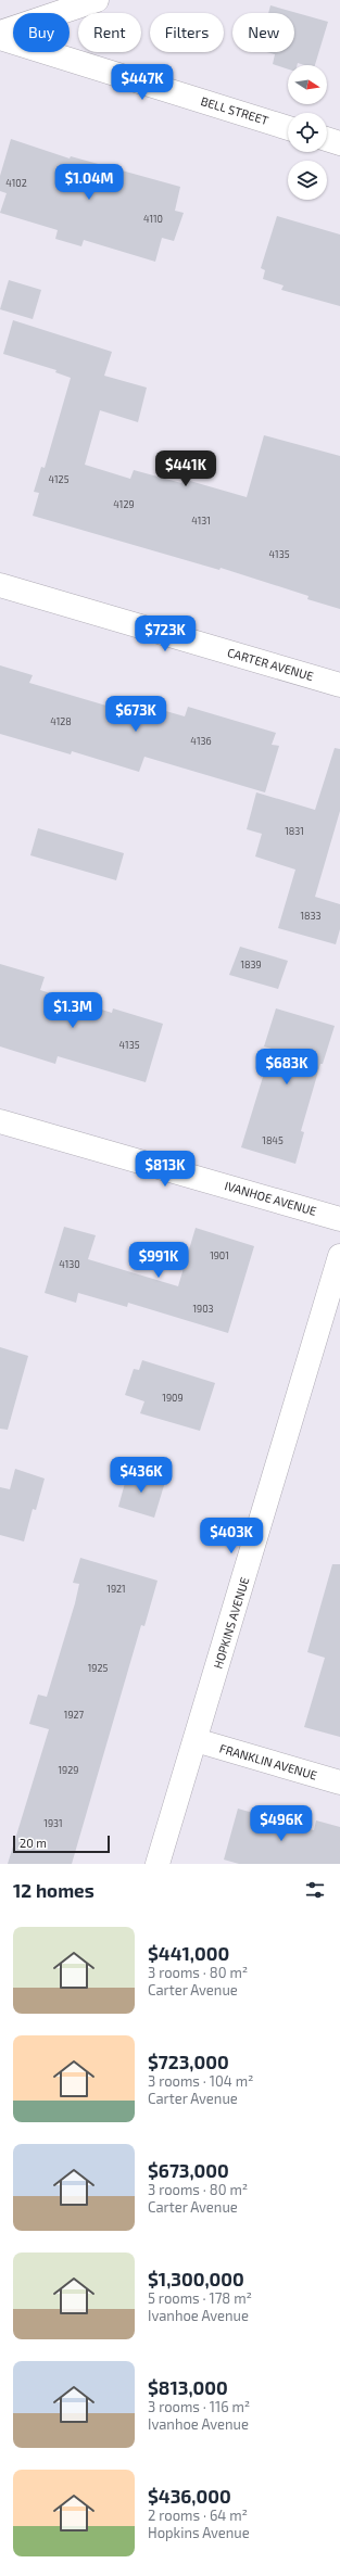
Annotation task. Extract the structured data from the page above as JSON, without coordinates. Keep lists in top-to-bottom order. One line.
{"streets":{"street":["BELL STREET","CARTER AVENUE","IVANHOE AVENUE","HOPKINS AVENUE","FRANKLIN AVENUE"]},"crossings":[["HOPKINS AVENUE","FRANKLIN AVENUE"]],"house_numbers":["4102","4110","4125","4129","4131","4135","4128","4136","1831","1833","1839","4135","1845","1901","4130","1903","1909","1921","1925","1927","1929","1931"],"scale_bar":"20 m","north":"right","page":{"chip":["Buy","Rent","Filters","New"],"price":["$447K","$1.04M","$441K","$723K","$673K","$1.3M","$683K","$813K","$991K","$436K","$403K","$496K"],"scale":"20 m","heading":"12 homes","list":[{"name":"$441,000","note":"3 rooms · 80 m² · Carter Avenue"},{"name":"$723,000","note":"3 rooms · 104 m² · Carter Avenue"},{"name":"$673,000","note":"3 rooms · 80 m² · Carter Avenue"},{"name":"$1,300,000","note":"5 rooms · 178 m² · Ivanhoe Avenue"},{"name":"$813,000","note":"3 rooms · 116 m² · Ivanhoe Avenue"},{"name":"$436,000","note":"2 rooms · 64 m² · Hopkins Avenue"}]}}
